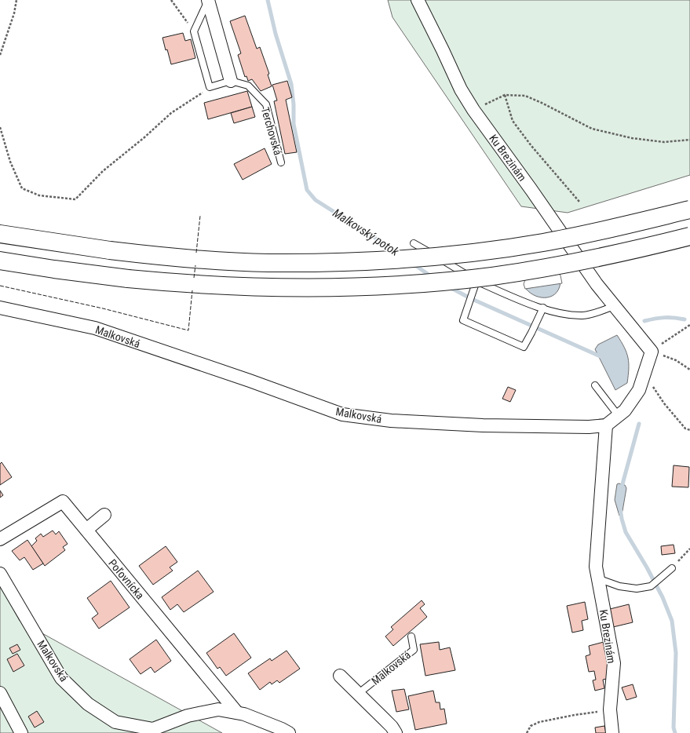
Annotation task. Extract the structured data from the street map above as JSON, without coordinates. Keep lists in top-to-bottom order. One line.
{"streets":{"street":["Ku Brezinám","Malkovská","Poľovnícka"],"lane":["Terchovská"]},"crossings":[["Ku Brezinám","Malkovská"],["Malkovská","Poľovnícka"]],"water":["Malkovský potok"]}
